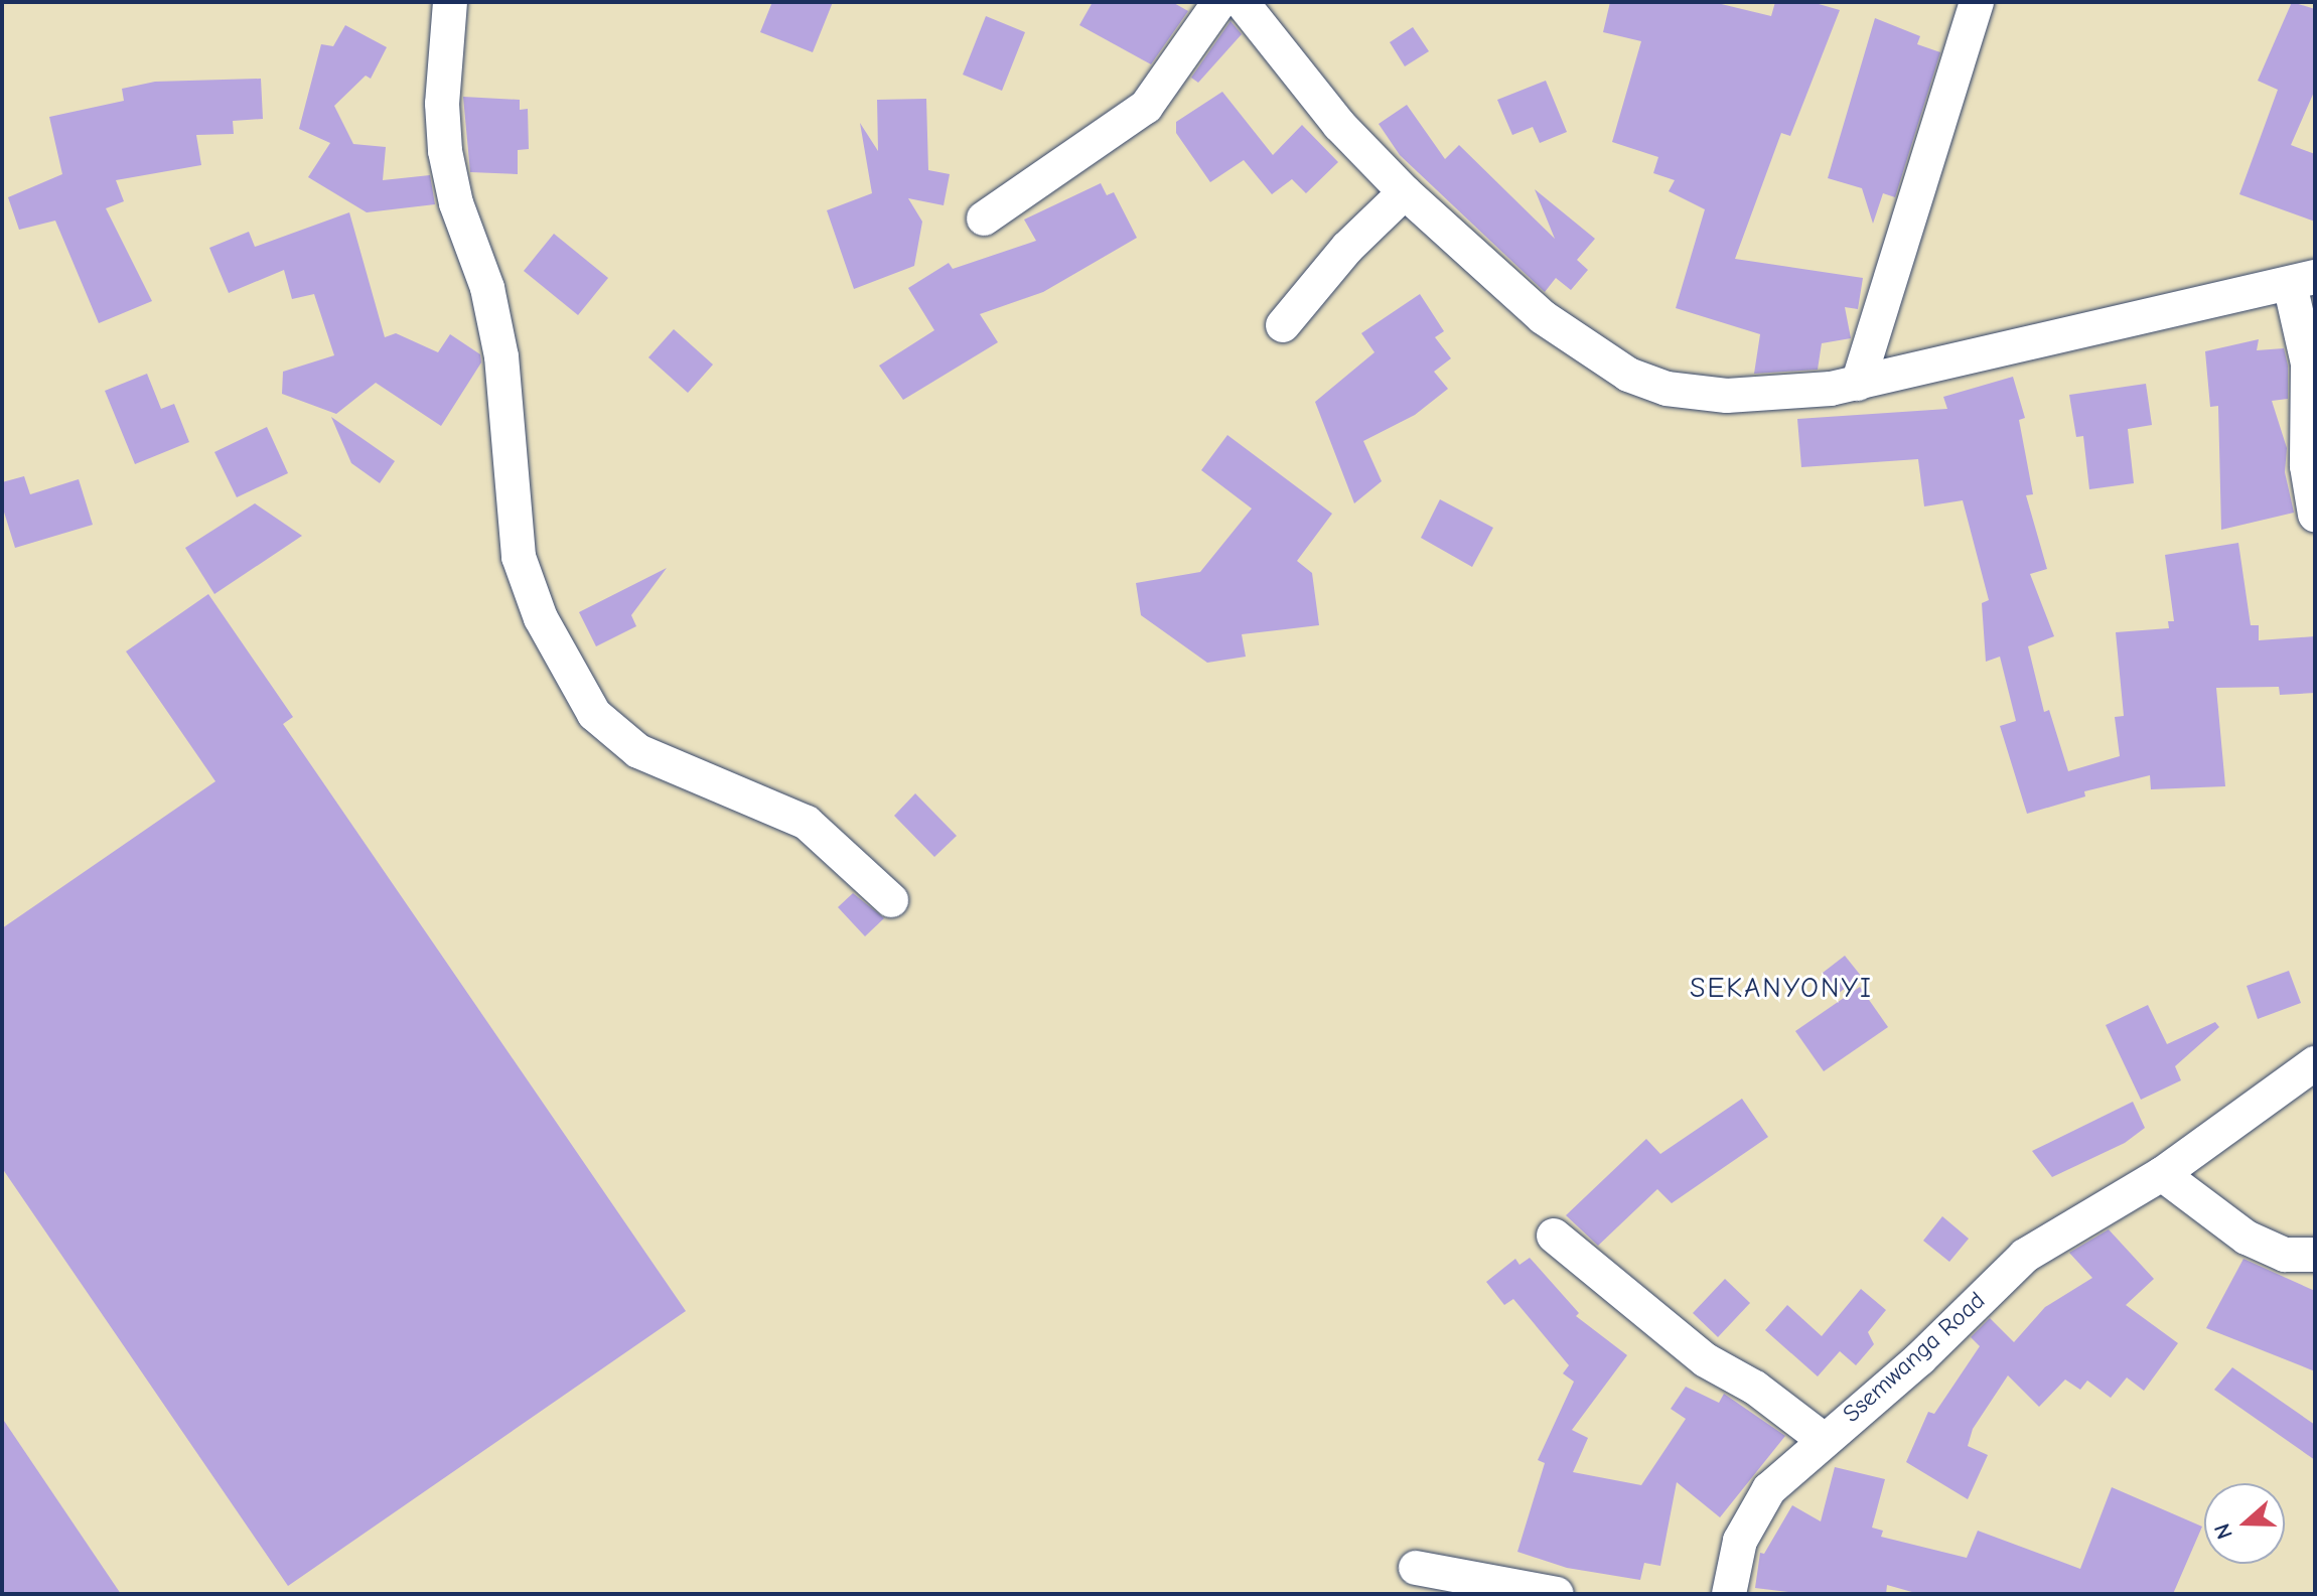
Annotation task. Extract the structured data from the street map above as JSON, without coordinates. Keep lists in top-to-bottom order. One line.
{"streets":{"street":["Ssemwanga Road"]},"districts":["SEKANYONYI"],"north":"left"}
